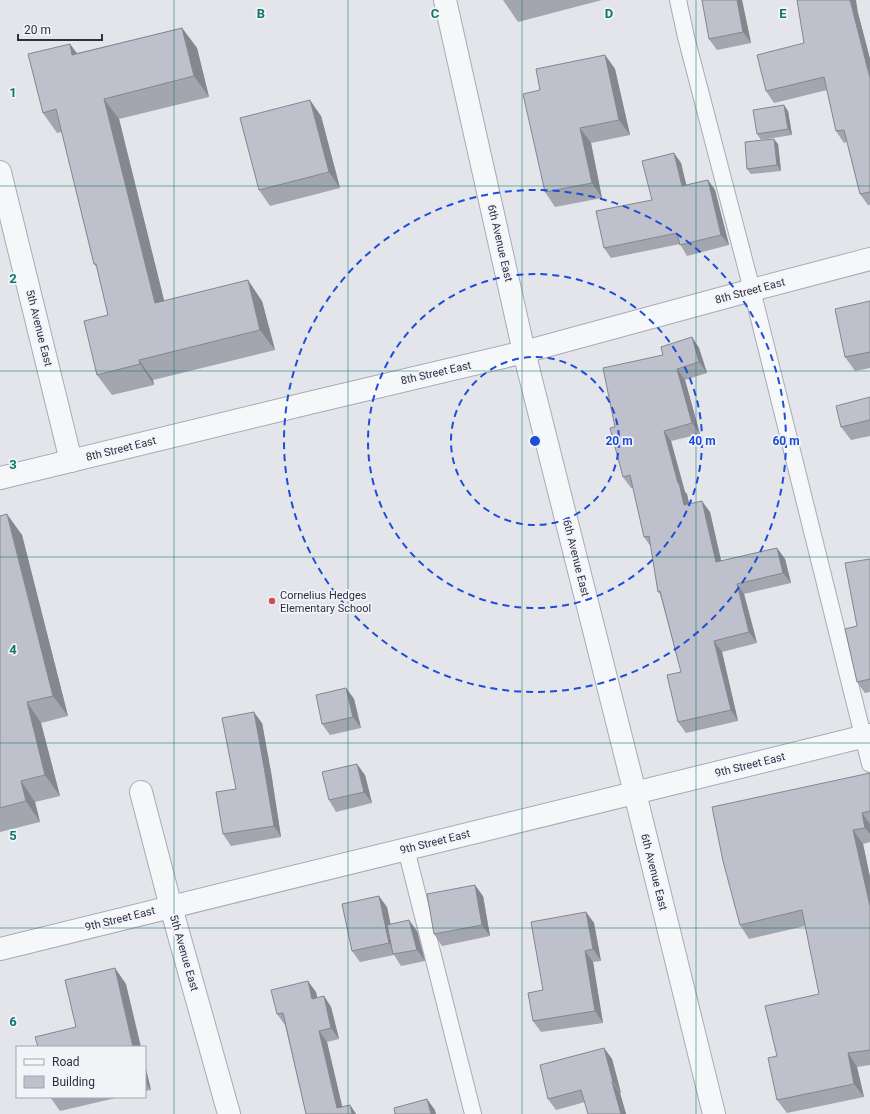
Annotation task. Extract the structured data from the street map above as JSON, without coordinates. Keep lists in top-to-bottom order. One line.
{"streets":{"street":["6th Avenue East","8th Street East","5th Avenue East","9th Street East"]},"crossings":[["6th Avenue East","8th Street East"],["6th Avenue East","9th Street East"],["8th Street East","5th Avenue East"],["5th Avenue East","9th Street East"]],"places":["Cornelius Hedges Elementary School"],"legend":["Road","Building"],"scale_bar":"20 m","grid":{"columns":["B","C","D","E"],"rows":["1","2","3","4","5","6"]},"rings":["20 m","40 m","60 m"]}
